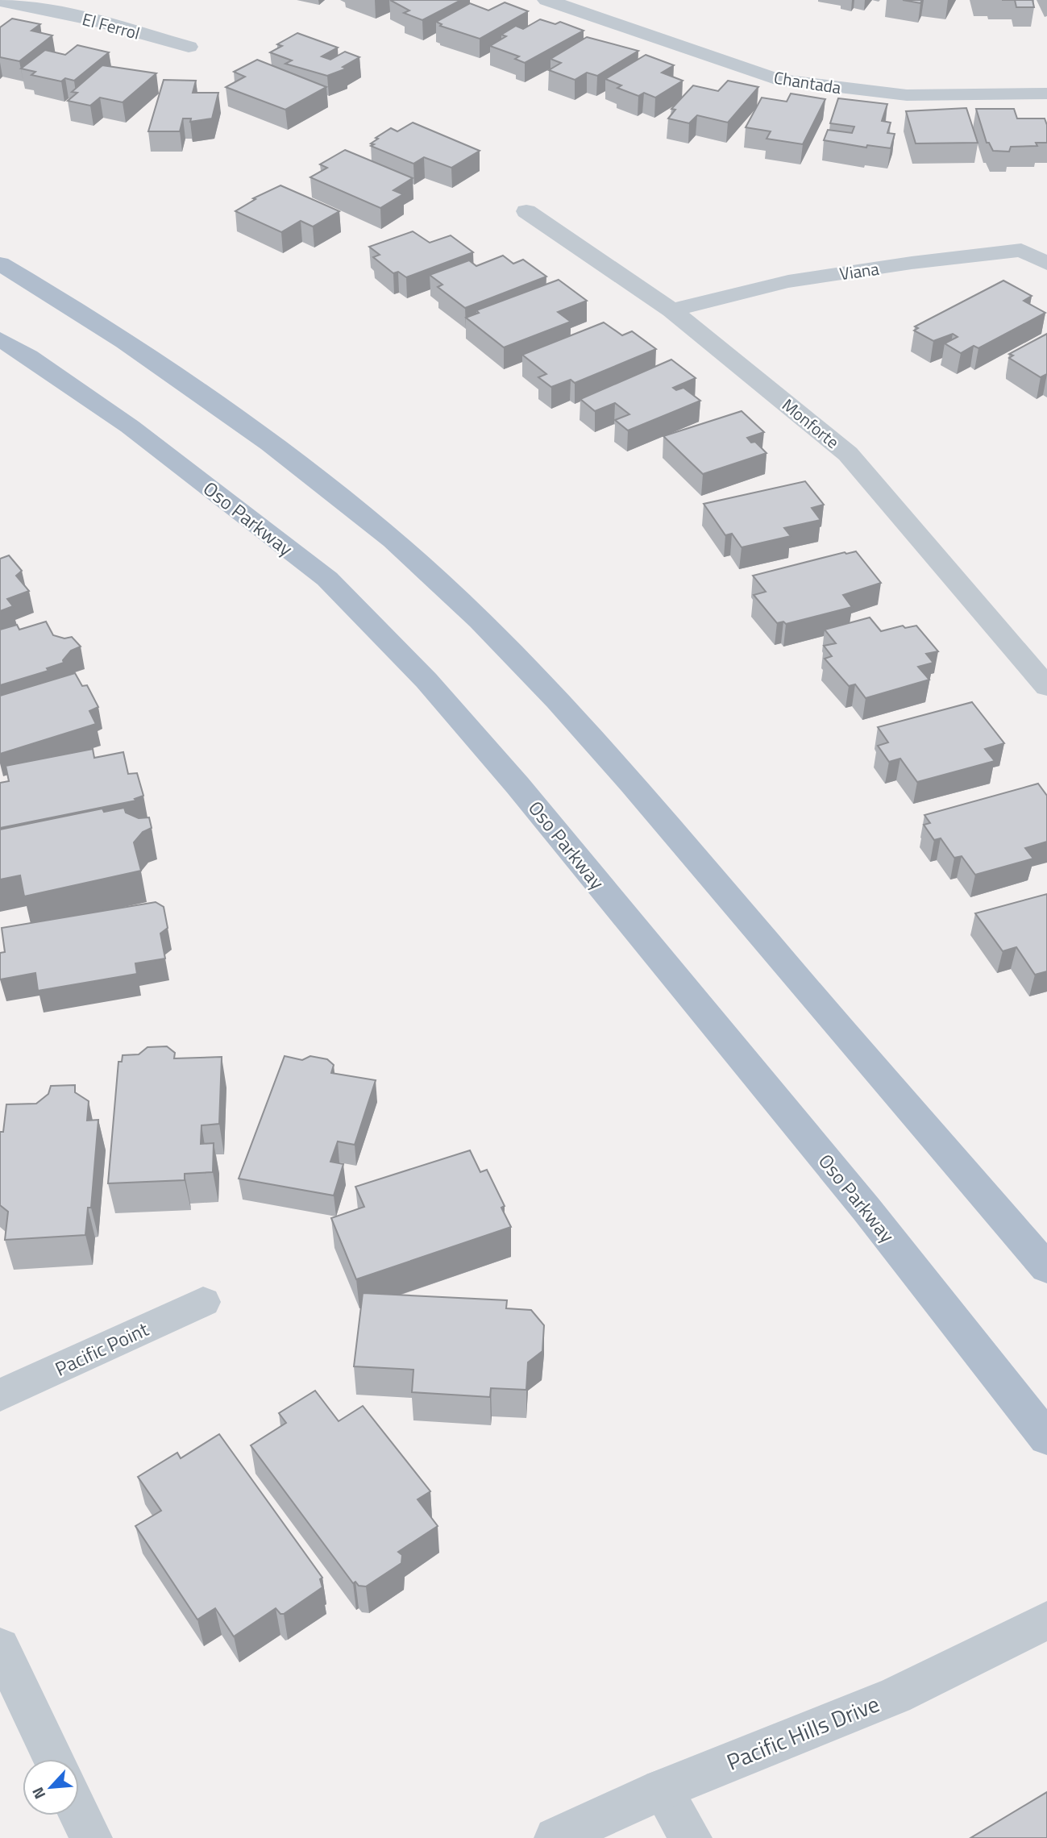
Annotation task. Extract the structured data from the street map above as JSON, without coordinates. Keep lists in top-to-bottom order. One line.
{"streets":{"main road":["Oso Parkway"],"street":["El Ferrol","Chantada","Viana","Monforte","Pacific Point","Pacific Hills Drive"]},"crossings":[["Viana","Monforte"]],"north":"bottom left"}
